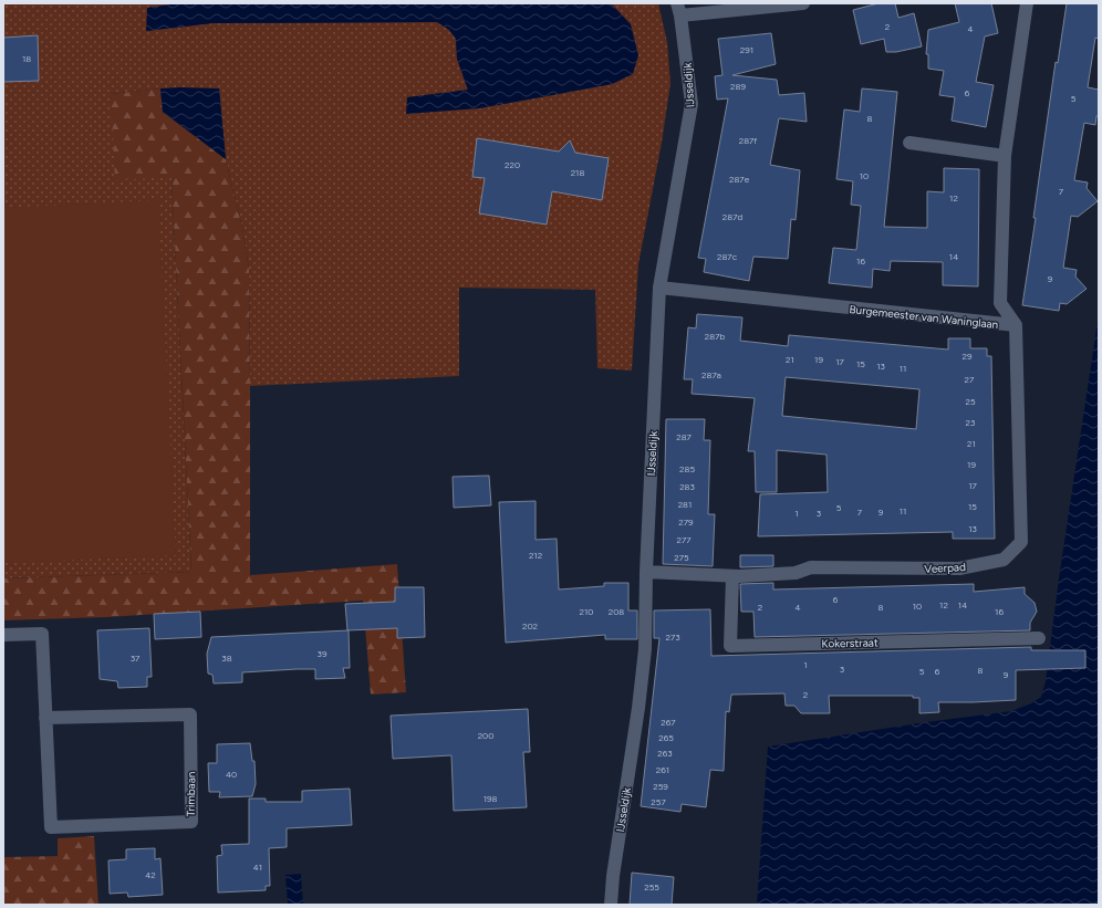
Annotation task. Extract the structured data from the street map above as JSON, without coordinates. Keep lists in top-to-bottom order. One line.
{"streets":{"street":["IJsseldijk","Burgemeester van Waninglaan","Veerpad","Kokerstraat","Trimbaan"]},"crossings":[["IJsseldijk","Burgemeester van Waninglaan"],["IJsseldijk","Veerpad"],["Burgemeester van Waninglaan","Veerpad"],["Veerpad","Kokerstraat"]],"house_numbers":["2","4","291","18","289","6","5","8","287f","220","218","10","287e","7","12","287d","287c","14","16","9","287b","29","21","19","17","15","13","11","287a","27","25","23","287","21","19","285","17","283","281","15","5","11","7","9","1","3","279","13","277","212","275","6","12","14","10","2","4","8","210","208","16","202","273","39","37","38","1","3","8","5","6","9","2","267","200","265","263","261","40","259","198","257","41","42","255"]}
